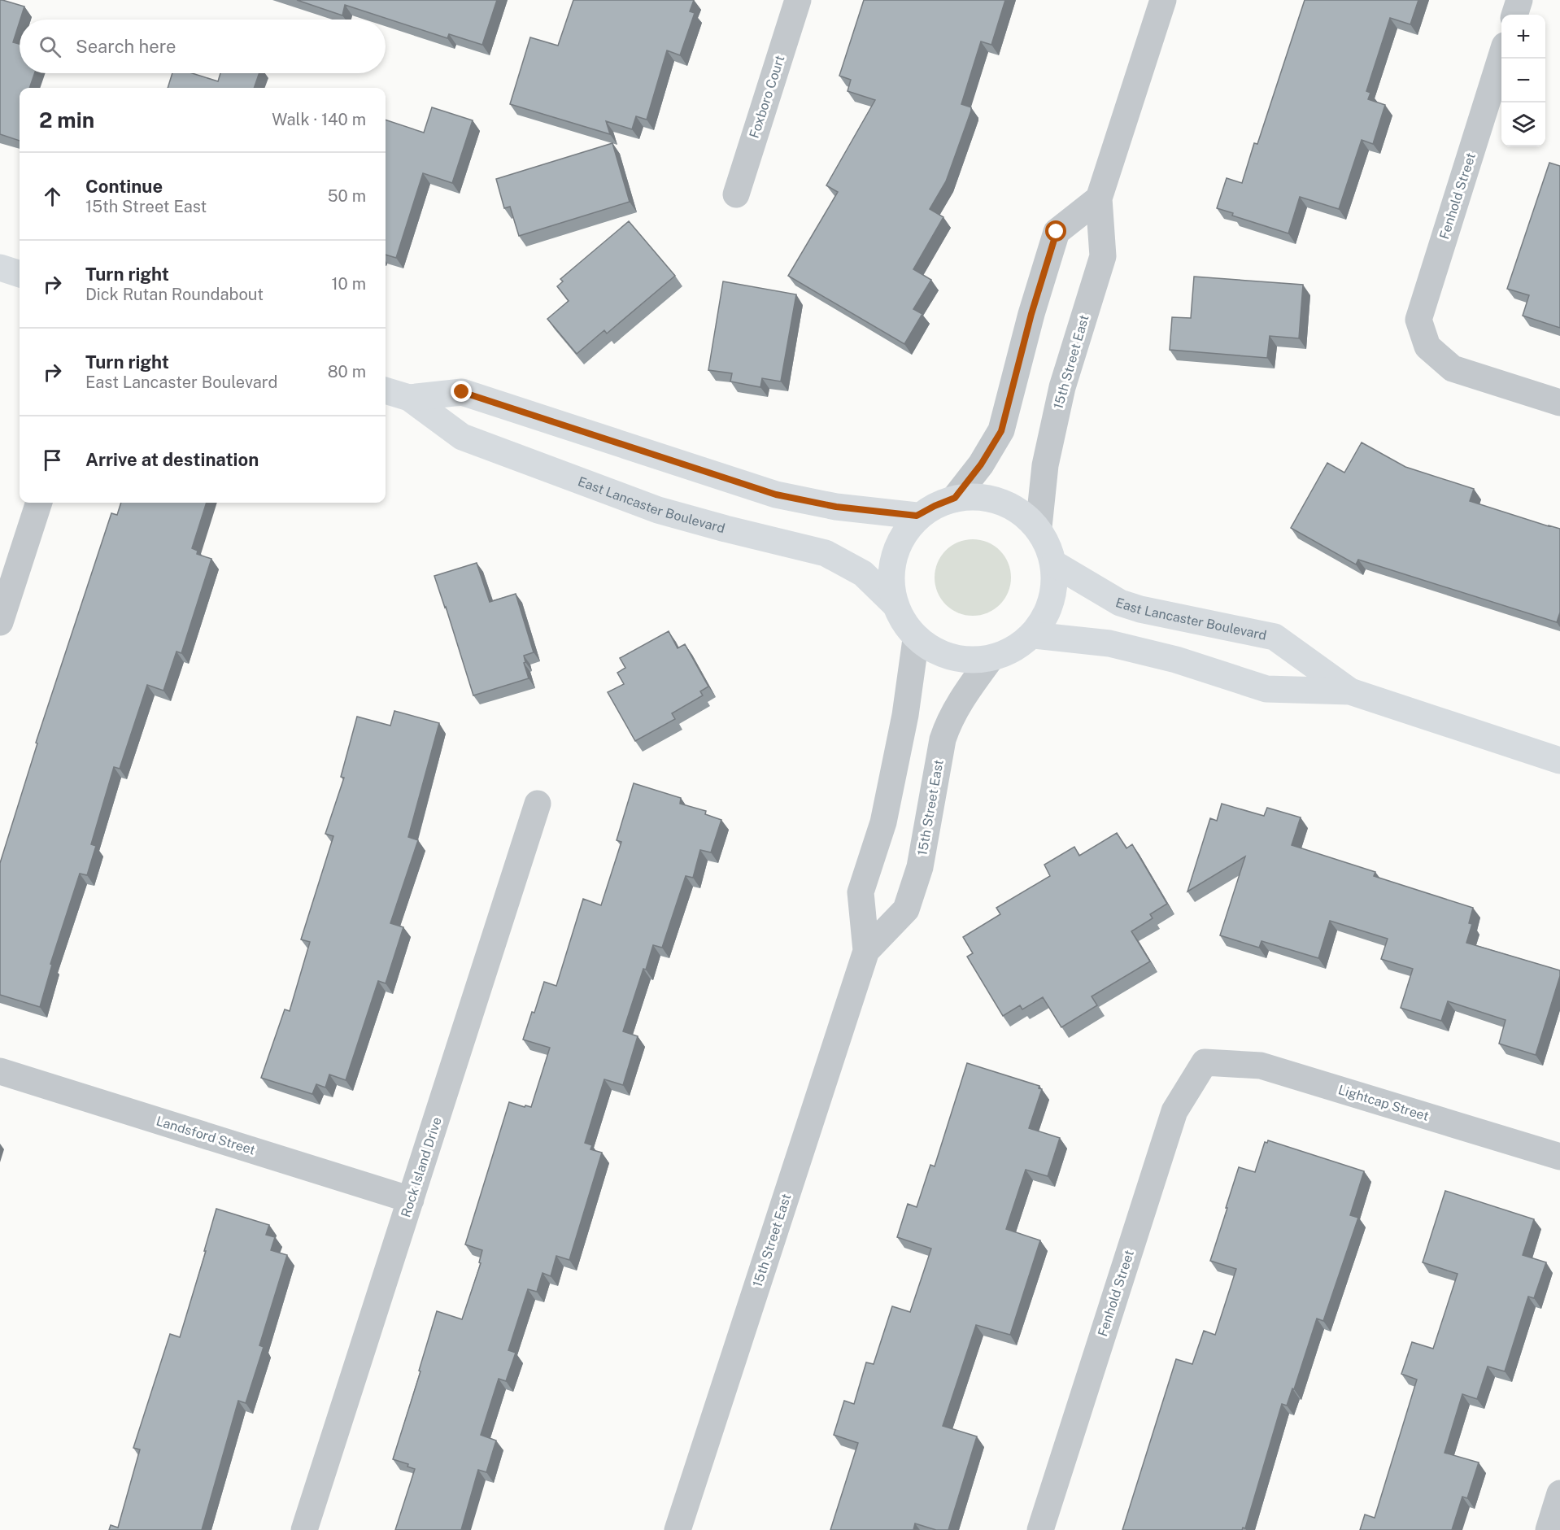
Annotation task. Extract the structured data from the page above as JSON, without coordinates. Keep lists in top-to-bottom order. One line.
{"streets":{"main road":["East Lancaster Boulevard"],"street":["Foxboro Court","Fenhold Street","15th Street East","Lightcap Street","Landsford Street","Rock Island Drive"]},"crossings":[["Fenhold Street","Lightcap Street"],["15th Street East","East Lancaster Boulevard"],["Landsford Street","Rock Island Drive"]],"page":{"map_buttons":["+","−"],"search":"Search here","heading":["2 min","Walk · 140 m"],"list":[["Continue","15th Street East","50 m"],["Turn right","Dick Rutan Roundabout","10 m"],["Turn right","East Lancaster Boulevard","80 m"],"Arrive at destination"]}}
